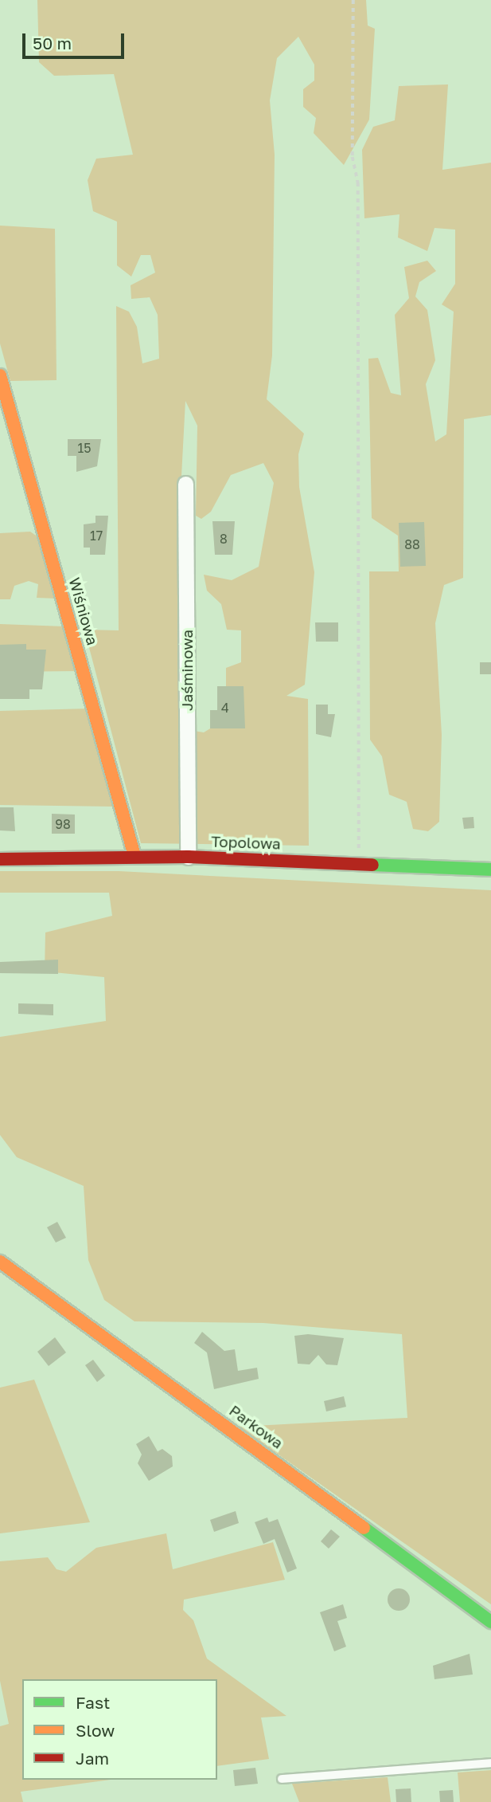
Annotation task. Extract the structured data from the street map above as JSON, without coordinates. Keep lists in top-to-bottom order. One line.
{"streets":{"street":["Wiśniowa","Jaśminowa","Topolowa","Parkowa"]},"crossings":[["Wiśniowa","Topolowa"],["Jaśminowa","Topolowa"]],"house_numbers":["15","17","8","88","4","98"],"legend":["Fast","Slow","Jam"],"scale_bar":"50 m"}
